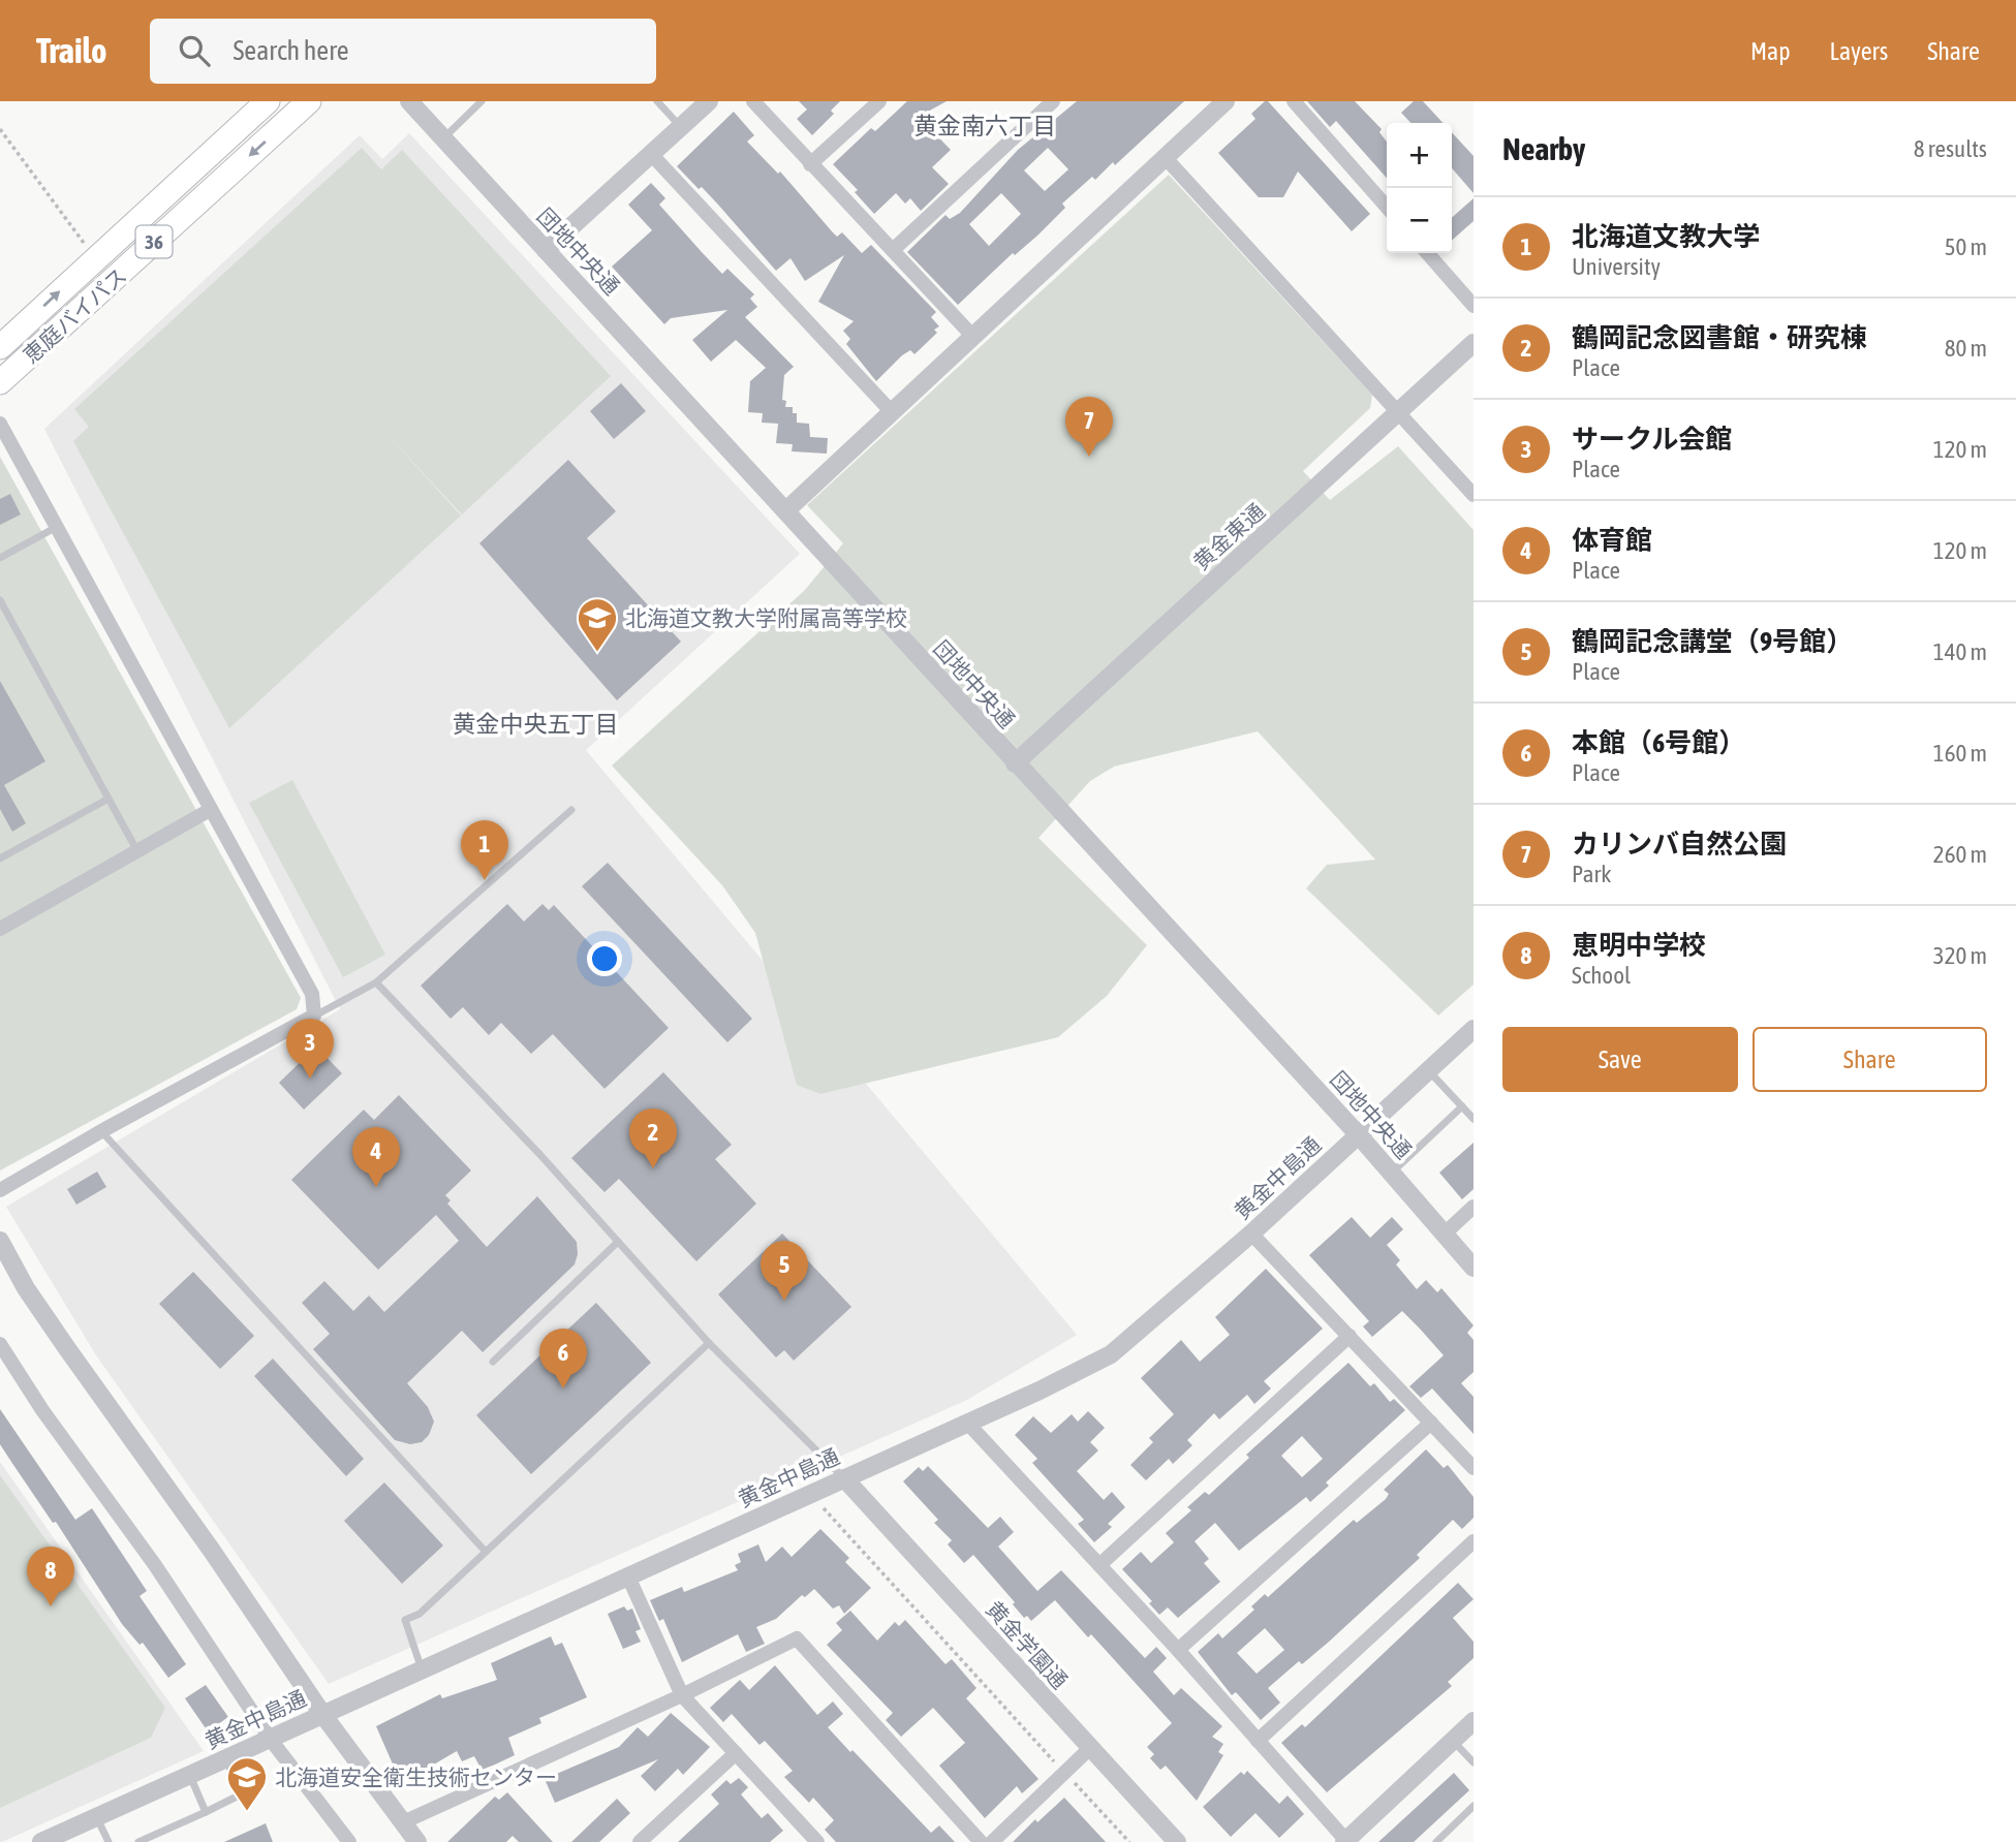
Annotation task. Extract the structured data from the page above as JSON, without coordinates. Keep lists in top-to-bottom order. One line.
{"streets":{"highway":["36","恵庭バイパス"],"street":["団地中央通","黄金東通","黄金中島通","黄金学園通"]},"crossings":[["団地中央通","黄金東通"],["団地中央通","黄金中島通"],["黄金中島通","黄金学園通"]],"districts":["黄金南六丁目","黄金中央五丁目"],"places":{"school or university":["北海道文教大学附属高等学校","北海道安全衛生技術センター"]},"page":{"header":"Trailo","search":"Search here","nav":["Map","Layers","Share"],"heading":["Nearby","8 results"],"map_buttons":["+","−"],"list":[{"mark":"1","name":"北海道文教大学","note":"University","value":"50 m"},{"mark":"2","name":"鶴岡記念図書館・研究棟","note":"Place","value":"80 m"},{"mark":"3","name":"サークル会館","note":"Place","value":"120 m"},{"mark":"4","name":"体育館","note":"Place","value":"120 m"},{"mark":"5","name":"鶴岡記念講堂（9号館）","note":"Place","value":"140 m"},{"mark":"6","name":"本館（6号館）","note":"Place","value":"160 m"},{"mark":"7","name":"カリンバ自然公園","note":"Park","value":"260 m"},{"mark":"8","name":"恵明中学校","note":"School","value":"320 m"}],"pins":["7","1","3","2","4","5","6","8"],"buttons":["Save","Share"]}}
